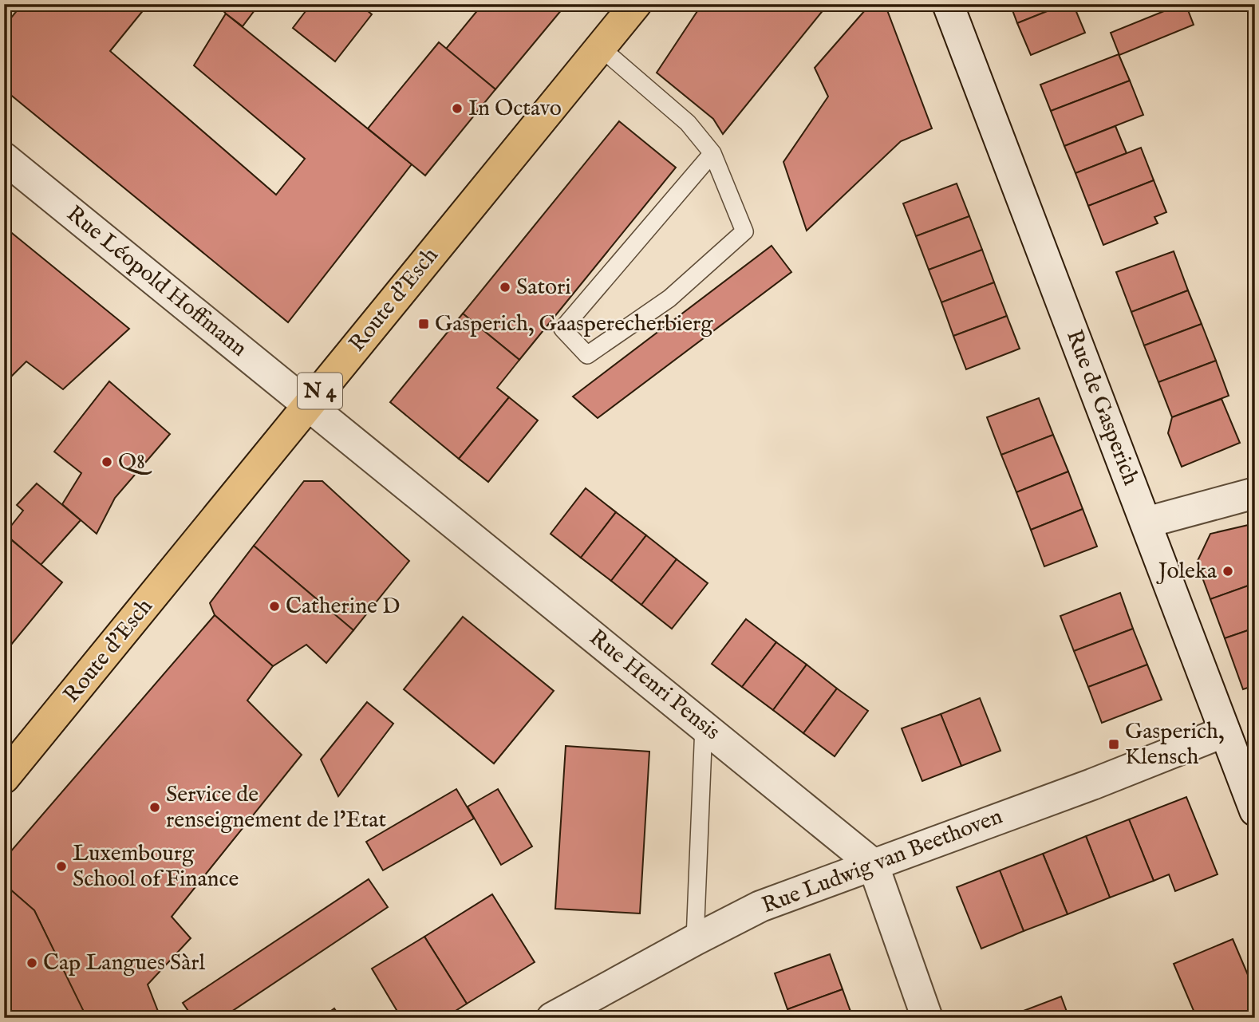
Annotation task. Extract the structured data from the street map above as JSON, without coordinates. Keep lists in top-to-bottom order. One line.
{"streets":{"main road":["Route d'Esch","N 4"],"street":["Rue Léopold Hoffmann","Rue de Gasperich","Rue Henri Pensis","Rue Ludwig van Beethoven"]},"crossings":[["Rue Léopold Hoffmann","Route d'Esch"],["Rue Léopold Hoffmann","Rue Henri Pensis"],["Route d'Esch","Rue Henri Pensis"],["Rue de Gasperich","Rue Ludwig van Beethoven"],["Rue Henri Pensis","Rue Ludwig van Beethoven"]],"places":{"other":["In Octavo","Satori","Q8","Joleka","Catherine D","Service de renseignement de l'Etat","Luxembourg School of Finance","Cap Langues Sàrl"],"transit":["Gasperich, Gaasperecherbierg","Gasperich, Klensch"]}}
